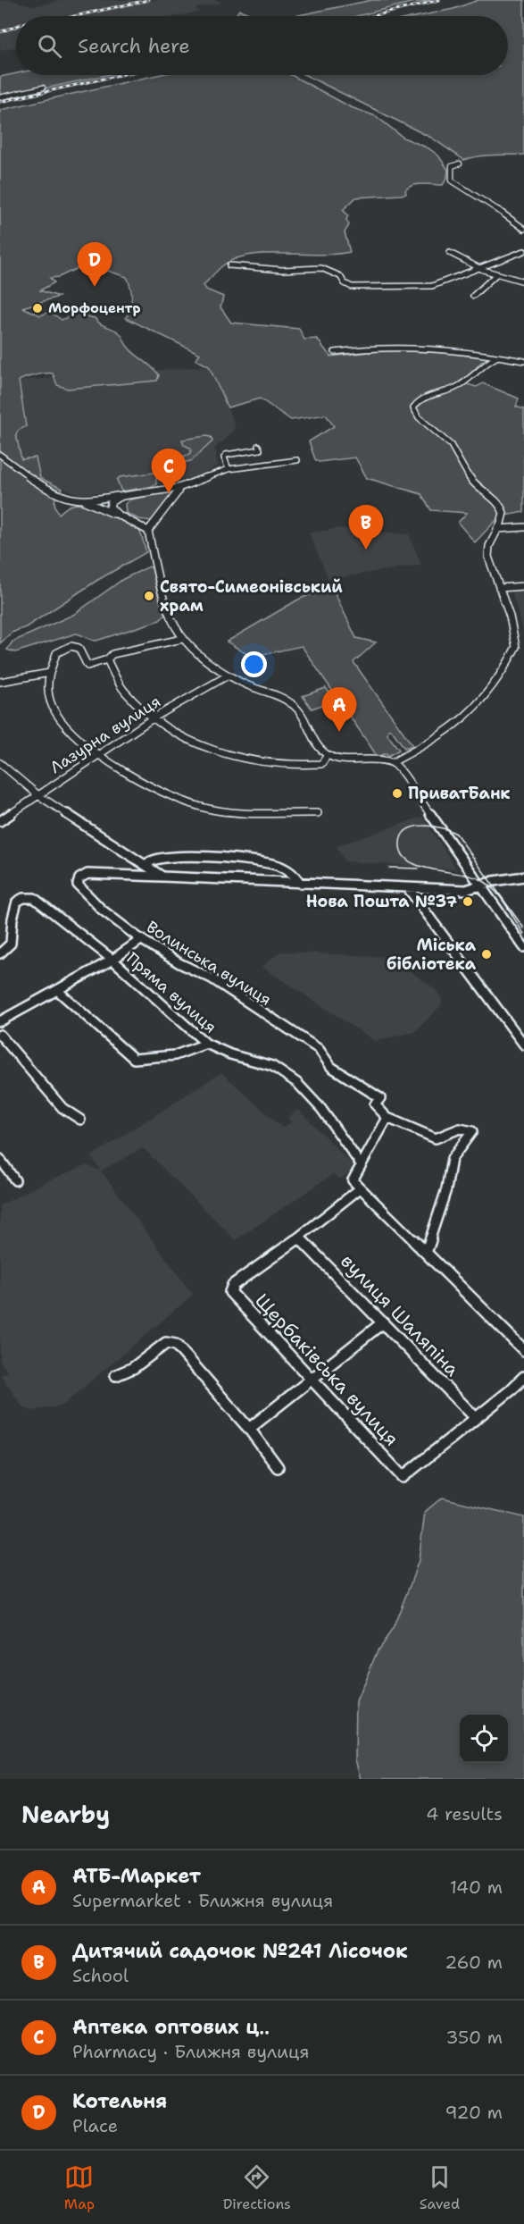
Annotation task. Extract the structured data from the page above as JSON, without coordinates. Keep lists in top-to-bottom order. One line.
{"streets":{"street":["Лазурна вулиця","Волинська вулиця","Пряма вулиця","вулиця Шаляпіна","Щербаківська вулиця"]},"crossings":[["вулиця Шаляпіна","Щербаківська вулиця"]],"places":["Морфоцентр","Свято-Симеонівський храм","ПриватБанк","Нова Пошта №37","Міська бібліотека"],"page":{"search":"Search here","pins":["D","C","B","A"],"heading":["Nearby","4 results"],"list":[{"mark":"A","name":"АТБ-Маркет","note":"Supermarket · Ближня вулиця","value":"140 m"},{"mark":"B","name":"Дитячий садочок №241 Лісочок","note":"School","value":"260 m"},{"mark":"C","name":"Аптека оптових ц‥","note":"Pharmacy · Ближня вулиця","value":"350 m"},{"mark":"D","name":"Котельня","note":"Place","value":"920 m"}],"nav":["Map","Directions","Saved"]}}
